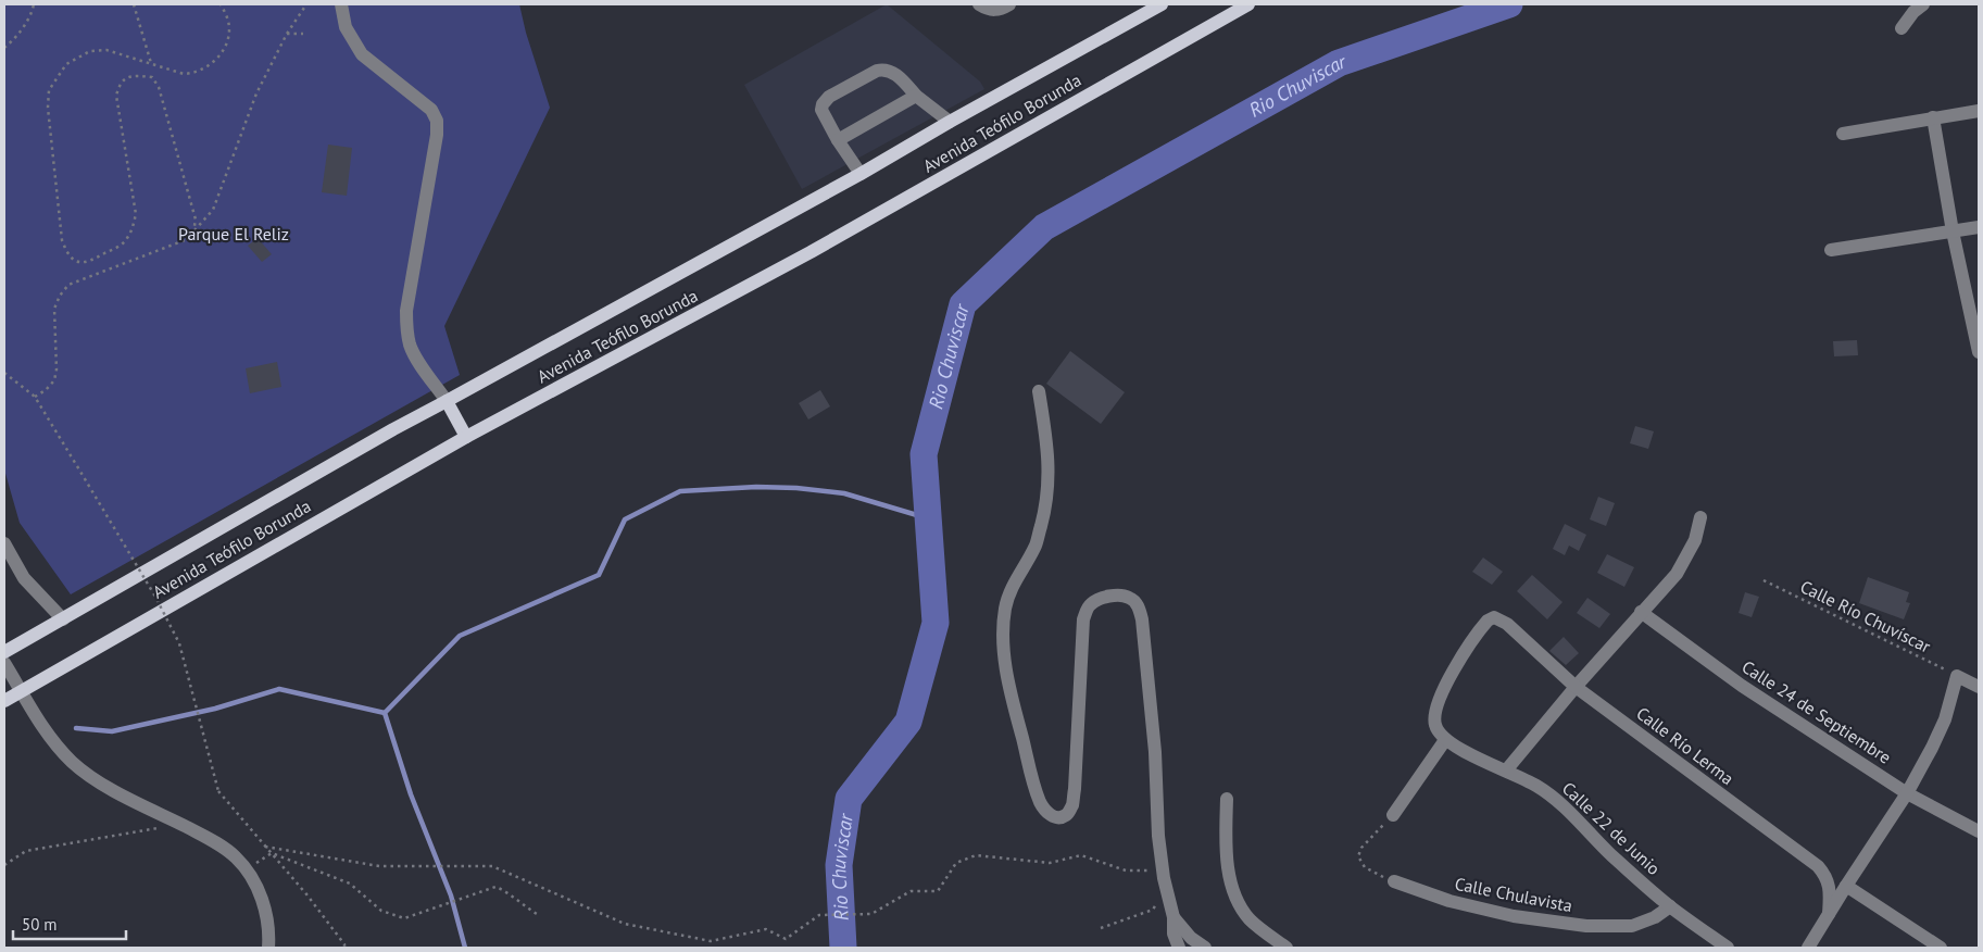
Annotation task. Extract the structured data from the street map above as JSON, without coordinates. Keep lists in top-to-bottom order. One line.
{"streets":{"main road":["Avenida Teófilo Borunda"],"street":["Calle 24 de Septiembre","Calle Río Lerma","Calle 22 de Junio","Calle Chulavista"],"path":["Calle Río Chuvíscar"]},"crossings":[["Calle Río Lerma","Calle 22 de Junio"],["Calle 22 de Junio","Calle Chulavista"]],"water":["Rio Chuviscar"],"parks":["Parque El Reliz"],"scale_bar":"50 m"}
